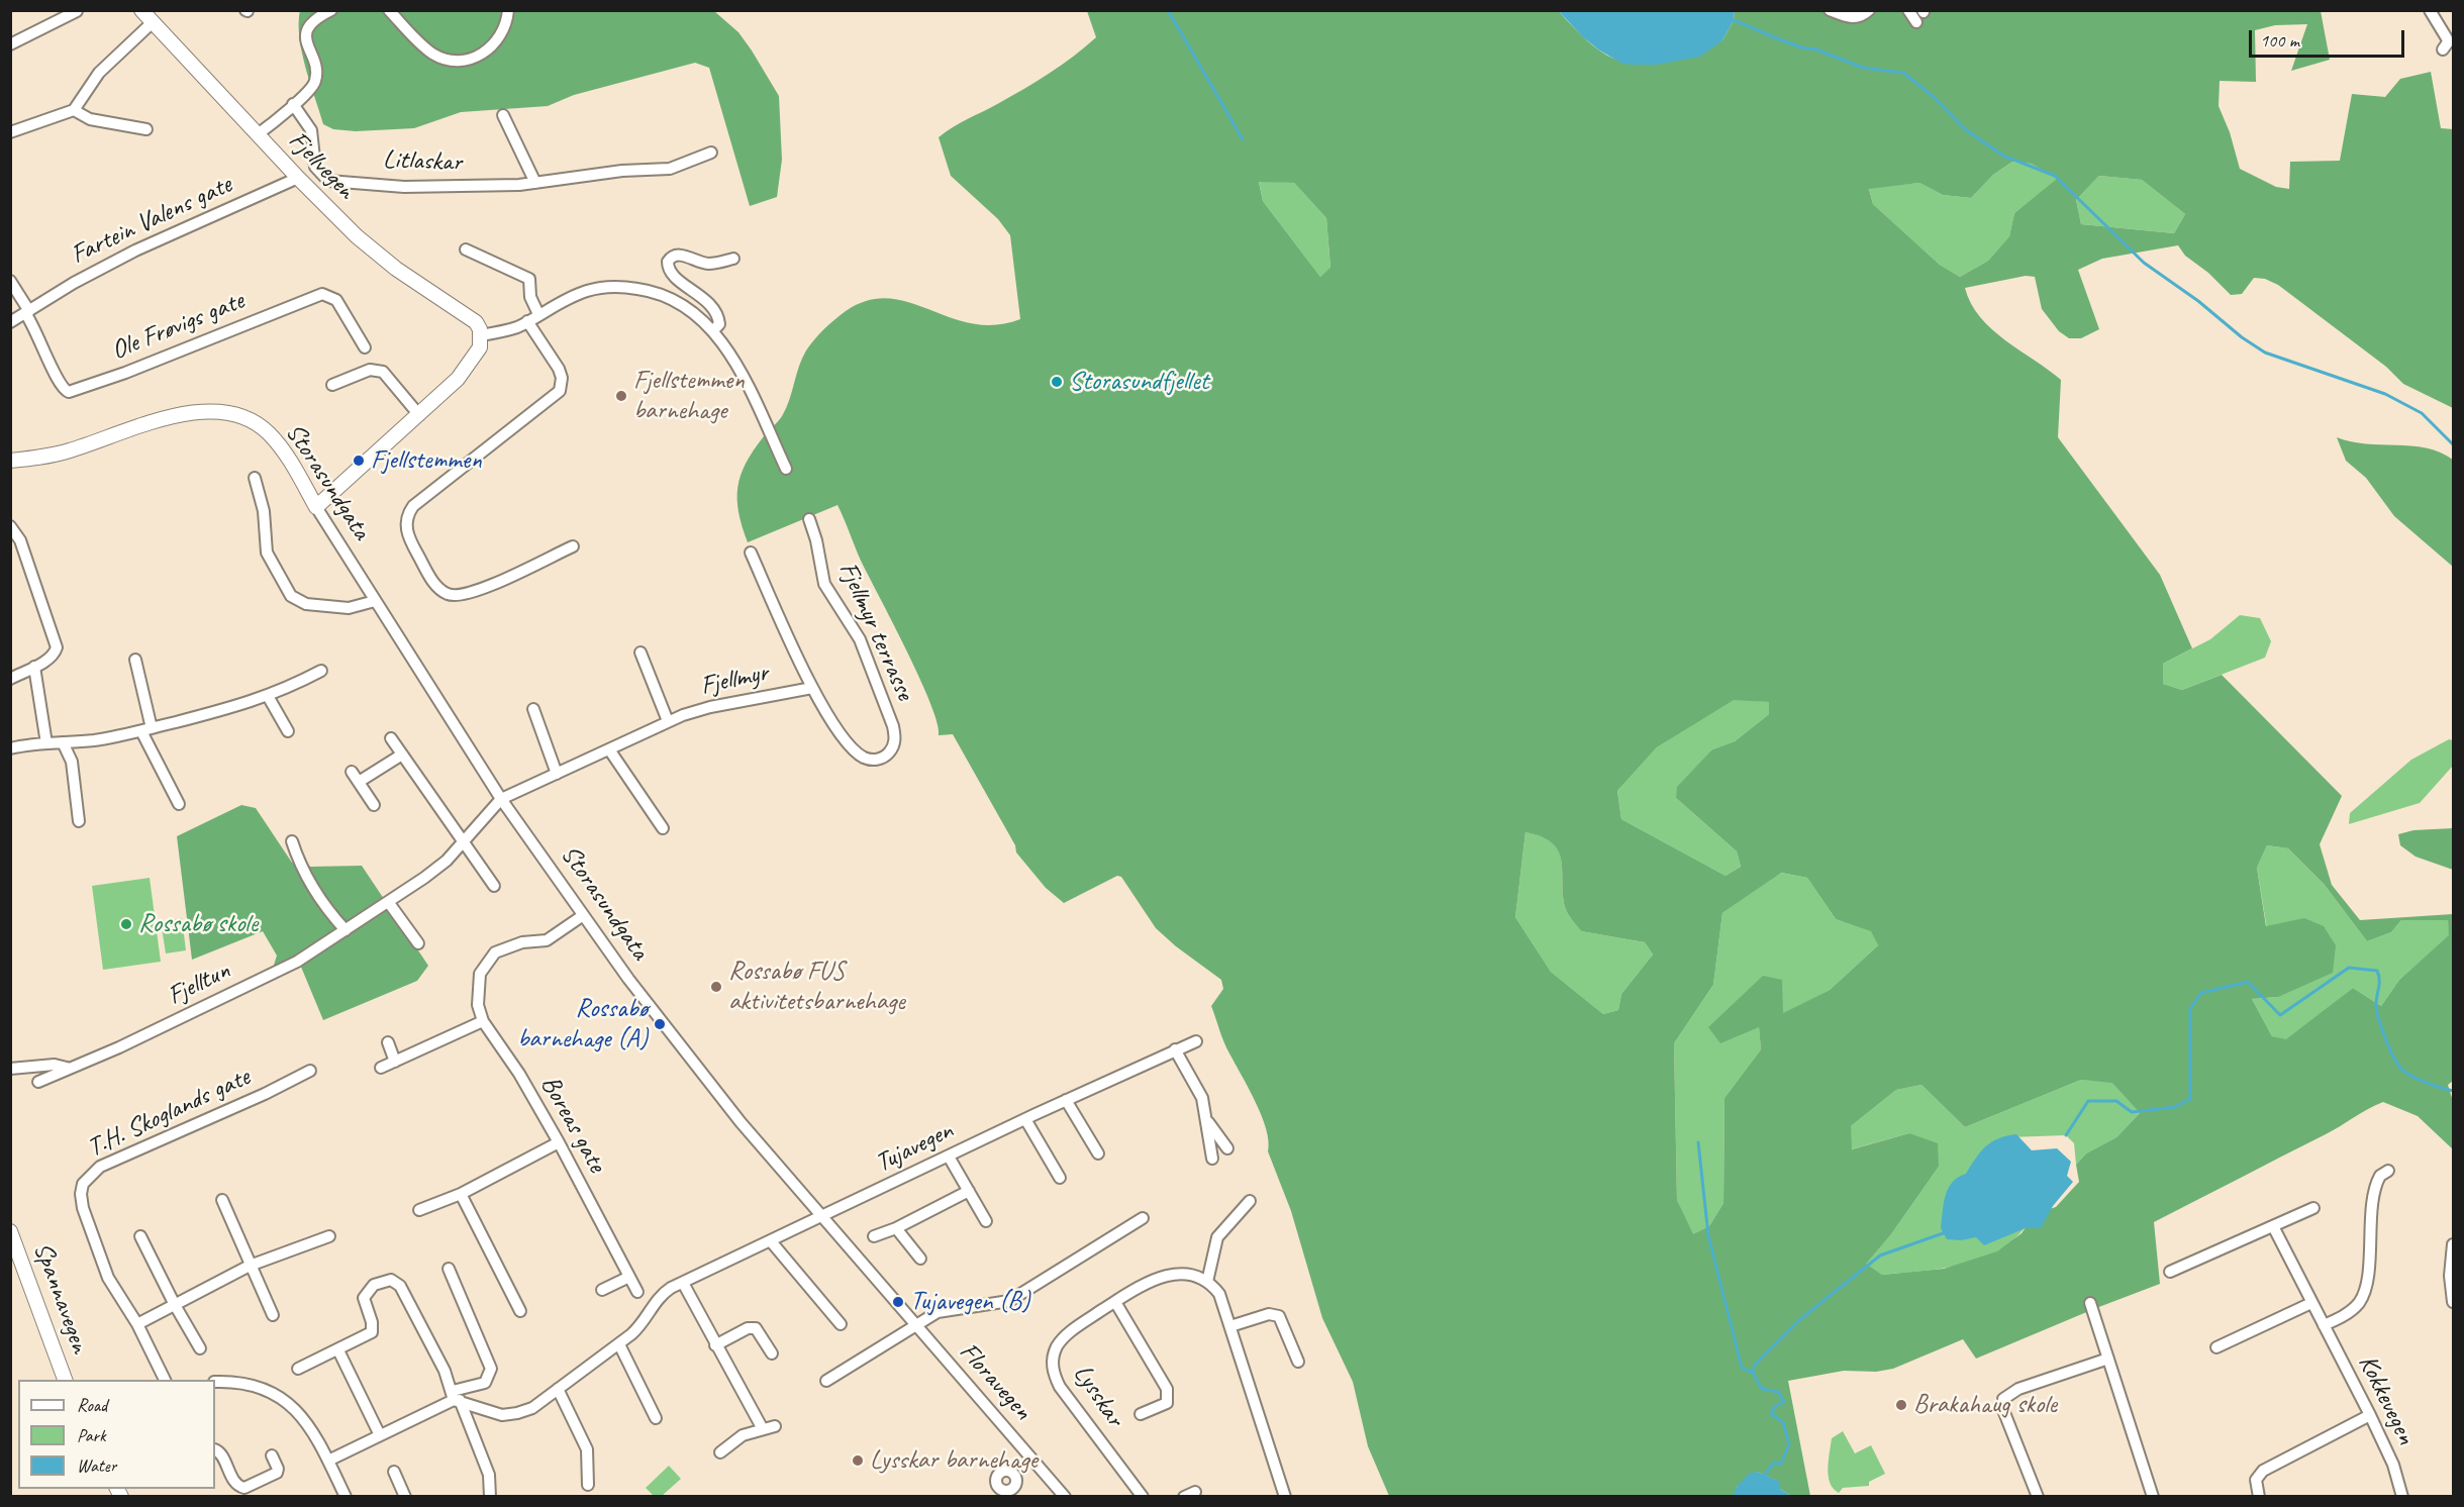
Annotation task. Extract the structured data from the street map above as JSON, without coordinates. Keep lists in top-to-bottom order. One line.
{"streets":{"main road":["Fjellvegen","Storasundgata","Spannavegen"],"street":["Litlaskar","Fartein Valens gate","Ole Frøvigs gate","Fjellmyr terrasse","Fjellmyr","Fjelltun","T.H. Skoglands gate","Boreas gate","Tujavegen","Floravegen","Lysskar","Kokkevegen"]},"crossings":[["Fjellvegen","Fartein Valens gate"],["Fartein Valens gate","Ole Frøvigs gate"],["Storasundgata","Fjellmyr"],["Storasundgata","Fjelltun"],["Storasundgata","Boreas gate"],["Storasundgata","Tujavegen"],["Storasundgata","Floravegen"],["Fjellmyr terrasse","Fjellmyr"],["Fjellmyr","Fjelltun"],["Tujavegen","Floravegen"]],"places":["Storasundfjellet","Fjellstemmen barnehage","Fjellstemmen","Rossabø skole","Rossabø FUS aktivitetsbarnehage","Rossabø barnehage (A)","Tujavegen (B)","Brakahaug skole","Lysskar barnehage"],"legend":["Road","Park","Water"],"scale_bar":"100 m"}
